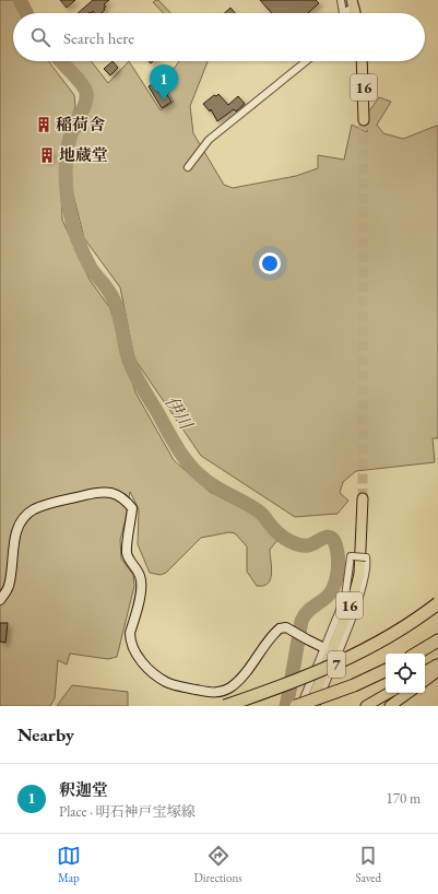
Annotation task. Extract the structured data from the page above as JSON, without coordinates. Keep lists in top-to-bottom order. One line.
{"streets":{"highway":["7"],"main road":["16"]},"water":["伊川"],"places":{"building":["稲荷舎","地蔵堂"]},"page":{"search":"Search here","pins":"1","heading":"Nearby","list":[{"mark":"1","name":"釈迦堂","note":"Place · 明石神戸宝塚線","value":"170 m"}],"nav":["Map","Directions","Saved"]}}
